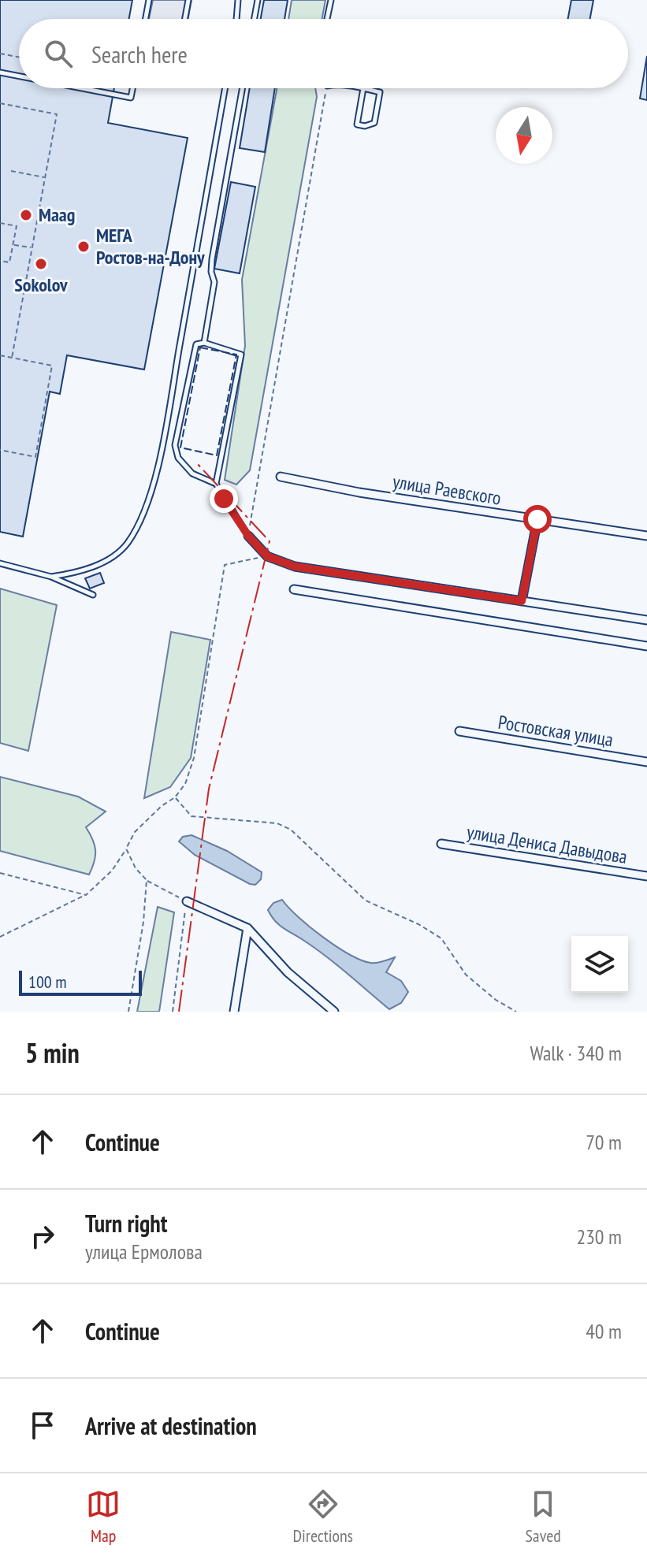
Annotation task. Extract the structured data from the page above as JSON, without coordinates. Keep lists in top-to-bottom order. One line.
{"streets":{"street":["улица Раевского","Ростовская улица","улица Дениса Давыдова"]},"places":["Maag","МЕГА Ростов-на-Дону","Sokolov"],"scale_bar":"100 m","north":"bottom","page":{"search":"Search here","scale":"100 m","heading":["5 min","Walk · 340 m"],"list":[["Continue","70 m"],["Turn right","улица Ермолова","230 m"],["Continue","40 m"],"Arrive at destination"],"nav":["Map","Directions","Saved"]}}
